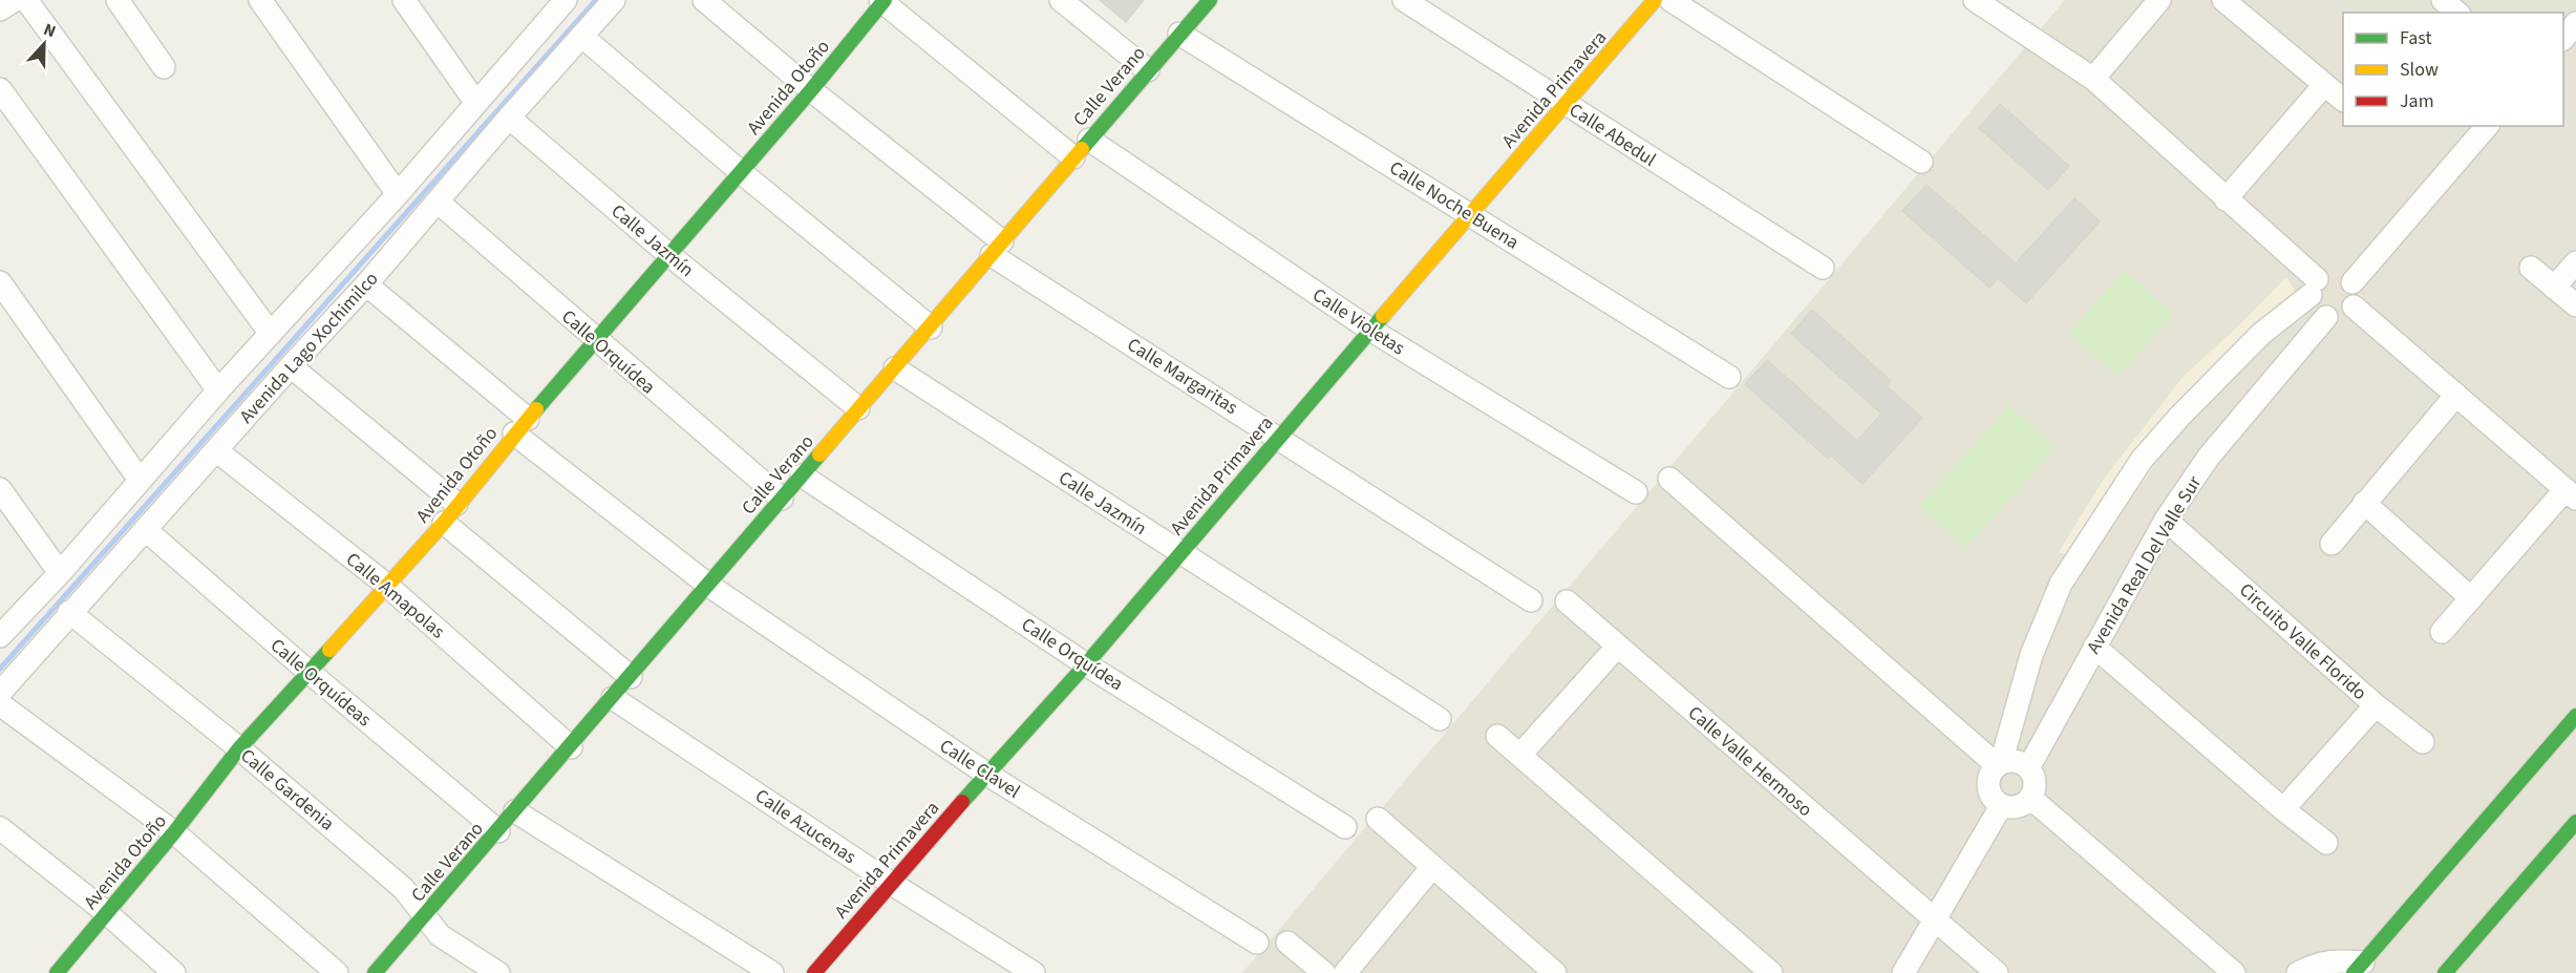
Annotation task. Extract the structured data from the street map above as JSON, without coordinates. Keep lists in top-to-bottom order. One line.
{"streets":{"street":["Calle Verano","Avenida Otoño","Avenida Primavera","Calle Abedul","Calle Noche Buena","Calle Jazmín","Calle Violetas","Avenida Lago Xochimilco","Calle Orquídea","Calle Margaritas","Avenida Real Del Valle Sur","Calle Amapolas","Circuito Valle Florido","Calle Orquídeas","Calle Valle Hermoso","Calle Clavel","Calle Gardenia","Calle Azucenas"]},"crossings":[["Calle Verano","Calle Noche Buena"],["Calle Verano","Calle Jazmín"],["Calle Verano","Calle Violetas"],["Calle Verano","Calle Orquídea"],["Calle Verano","Calle Margaritas"],["Calle Verano","Calle Amapolas"],["Calle Verano","Calle Orquídeas"],["Calle Verano","Calle Clavel"],["Calle Verano","Calle Gardenia"],["Calle Verano","Calle Azucenas"],["Avenida Otoño","Calle Jazmín"],["Avenida Otoño","Calle Orquídea"],["Avenida Otoño","Calle Margaritas"],["Avenida Otoño","Calle Amapolas"],["Avenida Otoño","Calle Orquídeas"],["Avenida Otoño","Calle Clavel"],["Avenida Otoño","Calle Gardenia"],["Avenida Primavera","Calle Abedul"],["Avenida Primavera","Calle Noche Buena"],["Avenida Primavera","Calle Jazmín"],["Avenida Primavera","Calle Violetas"],["Avenida Primavera","Calle Orquídea"],["Avenida Primavera","Calle Margaritas"],["Avenida Primavera","Calle Clavel"],["Avenida Primavera","Calle Azucenas"],["Calle Jazmín","Avenida Lago Xochimilco"],["Avenida Lago Xochimilco","Calle Orquídea"],["Avenida Lago Xochimilco","Calle Amapolas"],["Avenida Lago Xochimilco","Calle Orquídeas"],["Avenida Lago Xochimilco","Calle Clavel"],["Avenida Lago Xochimilco","Calle Gardenia"],["Avenida Real Del Valle Sur","Circuito Valle Florido"]],"legend":["Fast","Slow","Jam"],"north":"top"}
